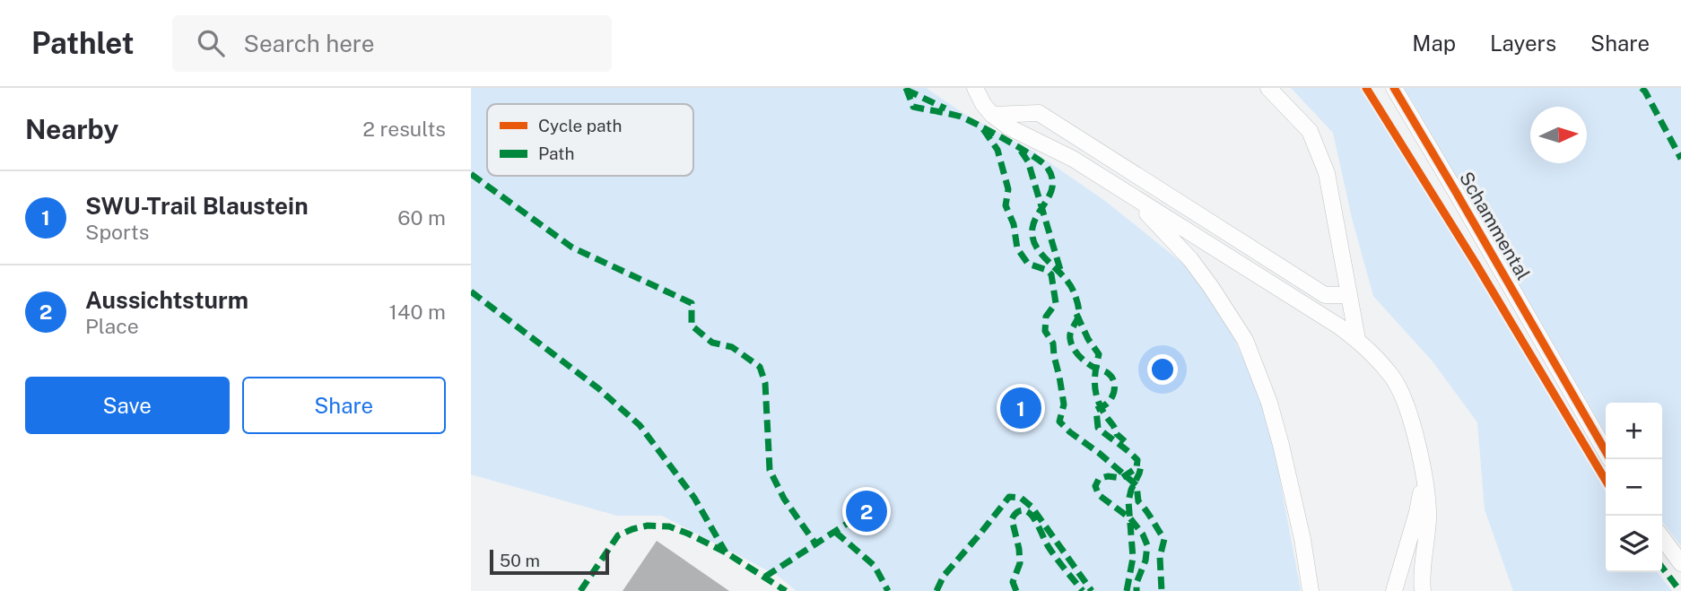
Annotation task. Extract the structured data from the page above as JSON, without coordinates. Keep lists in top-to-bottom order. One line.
{"streets":{"street":["Schammental"]},"legend":["Cycle path","Path"],"scale_bar":"50 m","north":"right","page":{"header":"Pathlet","search":"Search here","nav":["Map","Layers","Share"],"heading":["Nearby","2 results"],"list":[{"mark":"1","name":"SWU-Trail Blaustein","note":"Sports","value":"60 m"},{"mark":"2","name":"Aussichtsturm","note":"Place","value":"140 m"}],"buttons":["Save","Share"],"pins":["1","2"],"map_buttons":["+","−"],"scale":"50 m"}}
